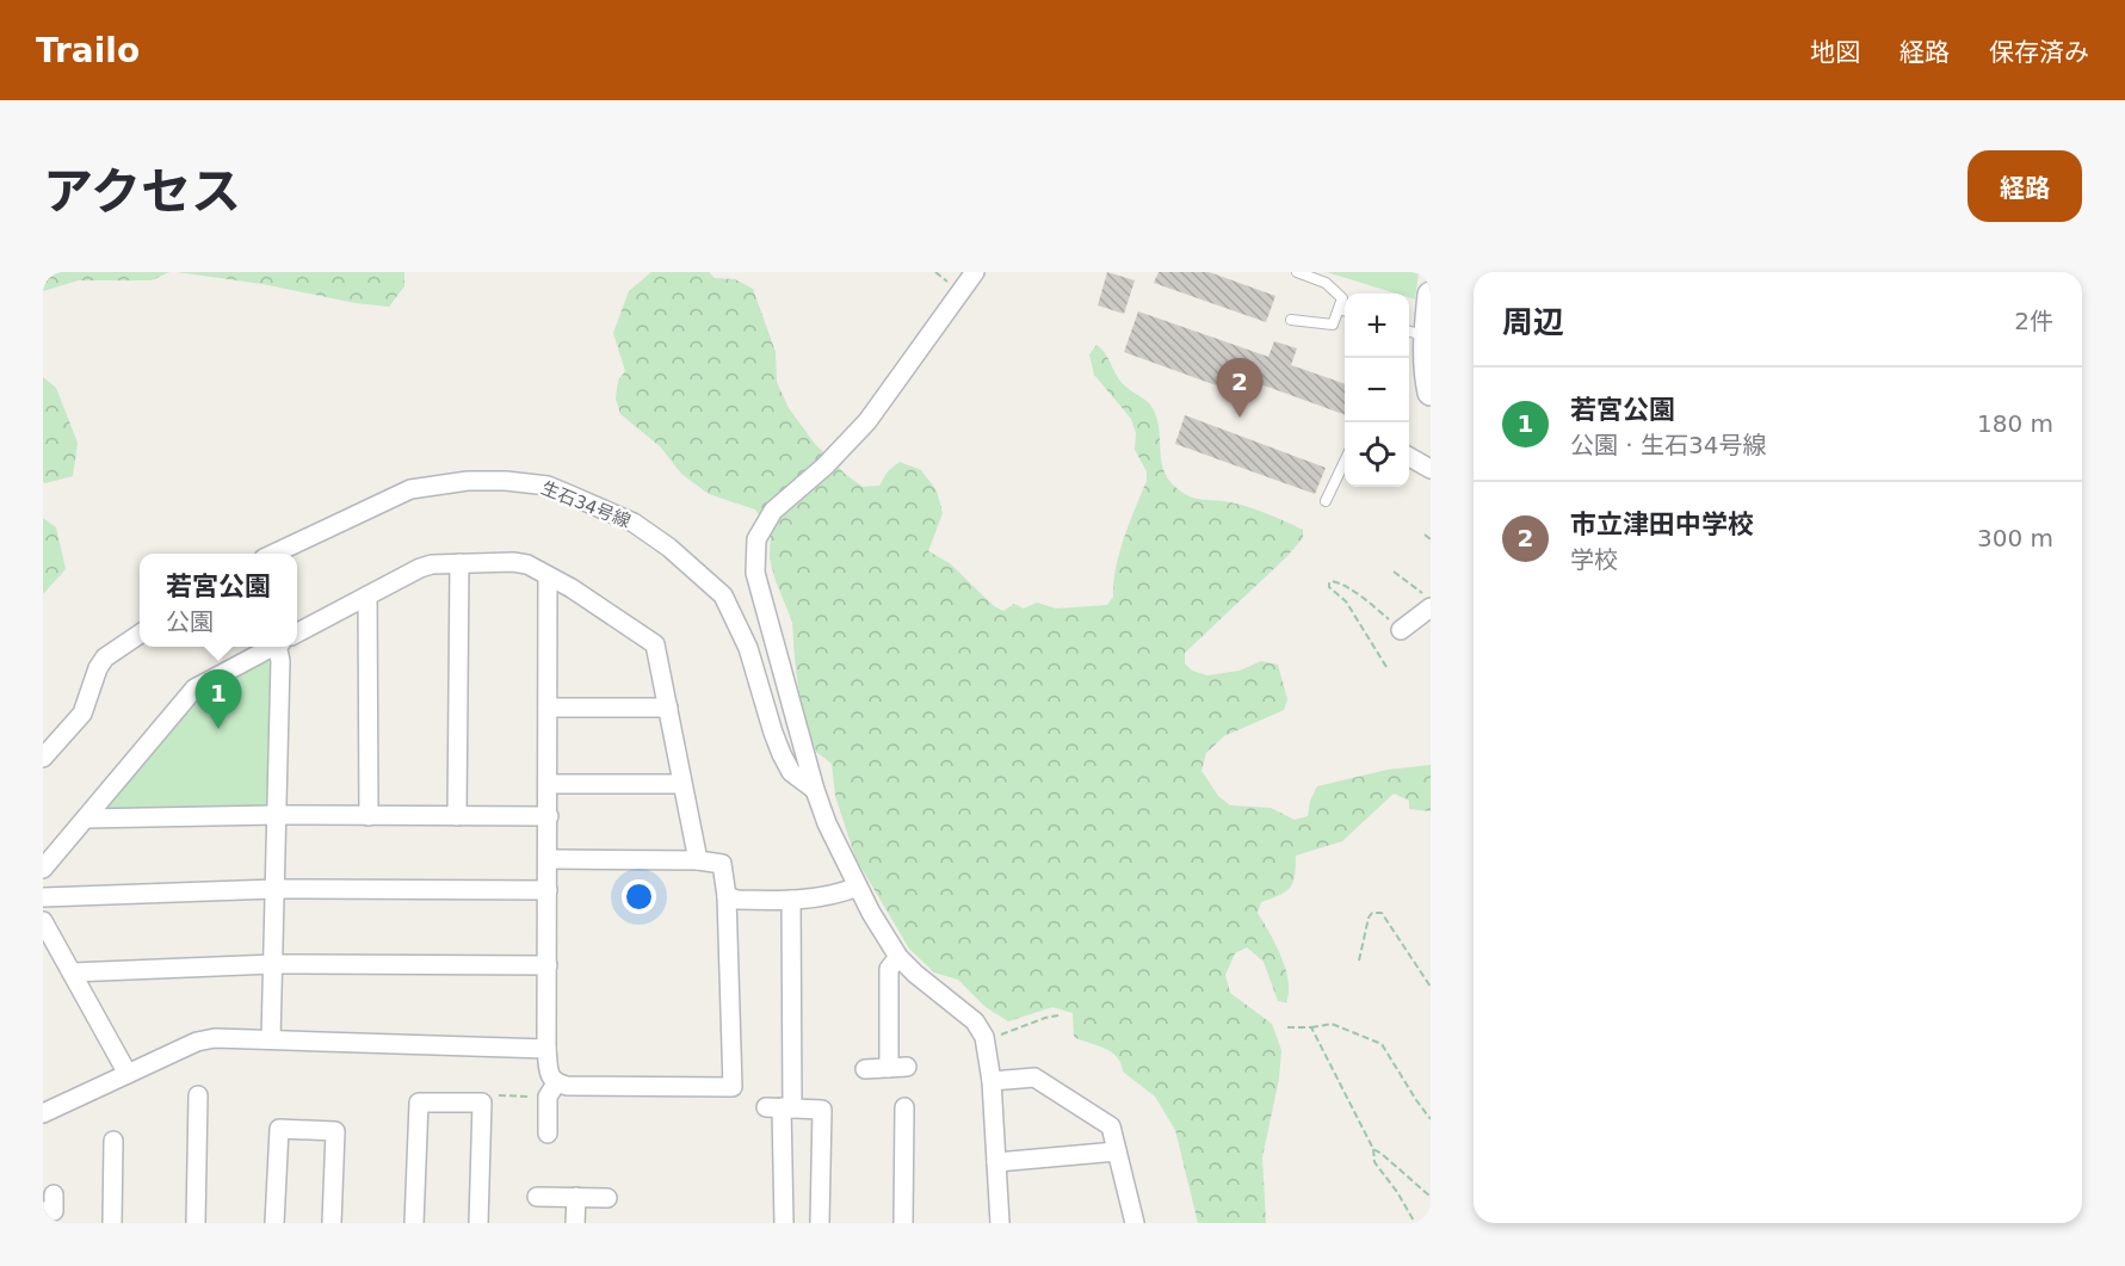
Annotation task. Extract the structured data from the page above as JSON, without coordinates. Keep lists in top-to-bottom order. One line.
{"streets":{"street":["生石34号線"]},"page":{"header":"Trailo","nav":["地図","経路","保存済み"],"title":"アクセス","buttons":"経路","heading":["周辺","2件"],"map_buttons":["+","−"],"pins":["2","1"],"list":[{"mark":"1","name":"若宮公園","note":"公園 · 生石34号線","value":"180 m"},{"mark":"2","name":"市立津田中学校","note":"学校","value":"300 m"}],"popup":["若宮公園","公園"]}}
